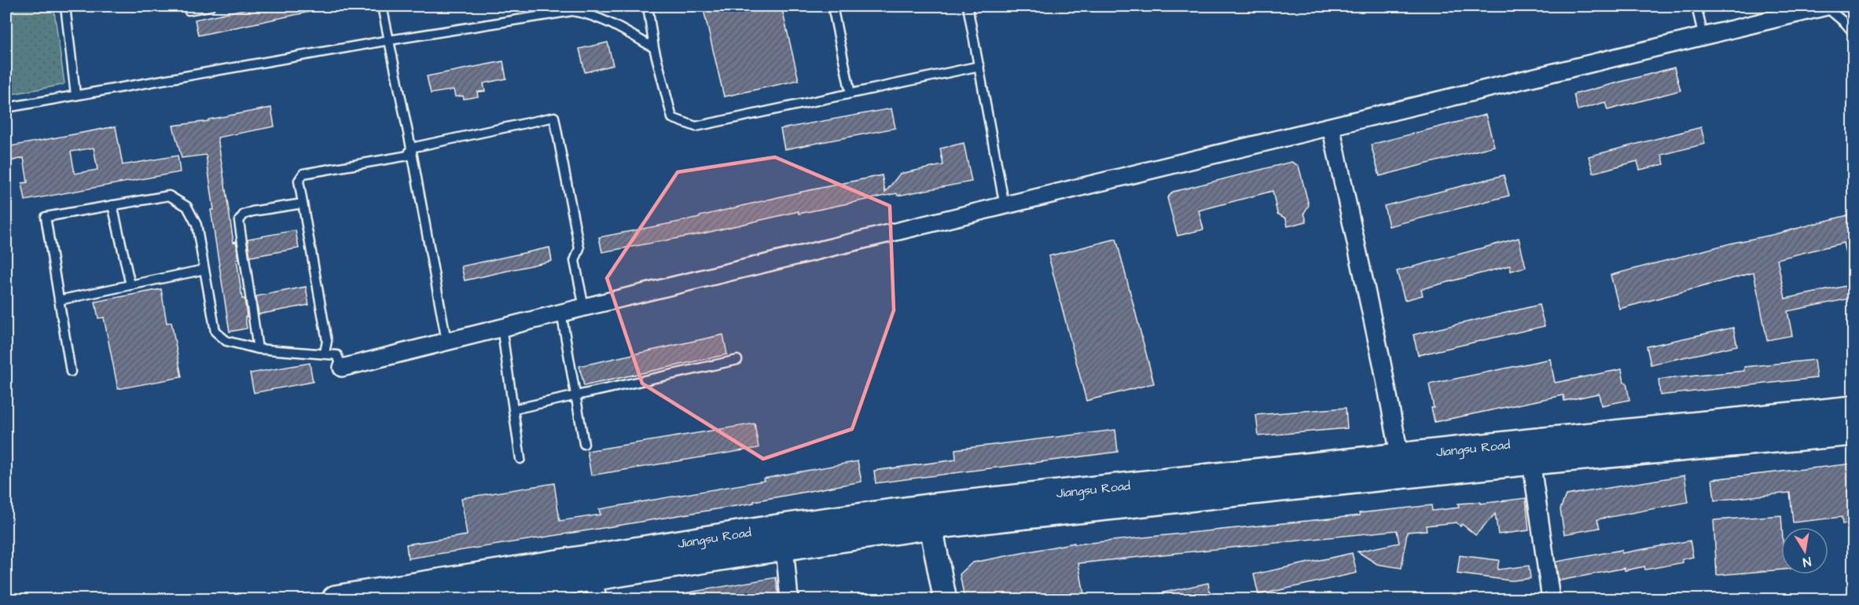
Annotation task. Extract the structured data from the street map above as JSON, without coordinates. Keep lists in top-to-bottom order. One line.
{"streets":{"highway":["Jiangsu Road"]},"north":"bottom"}
